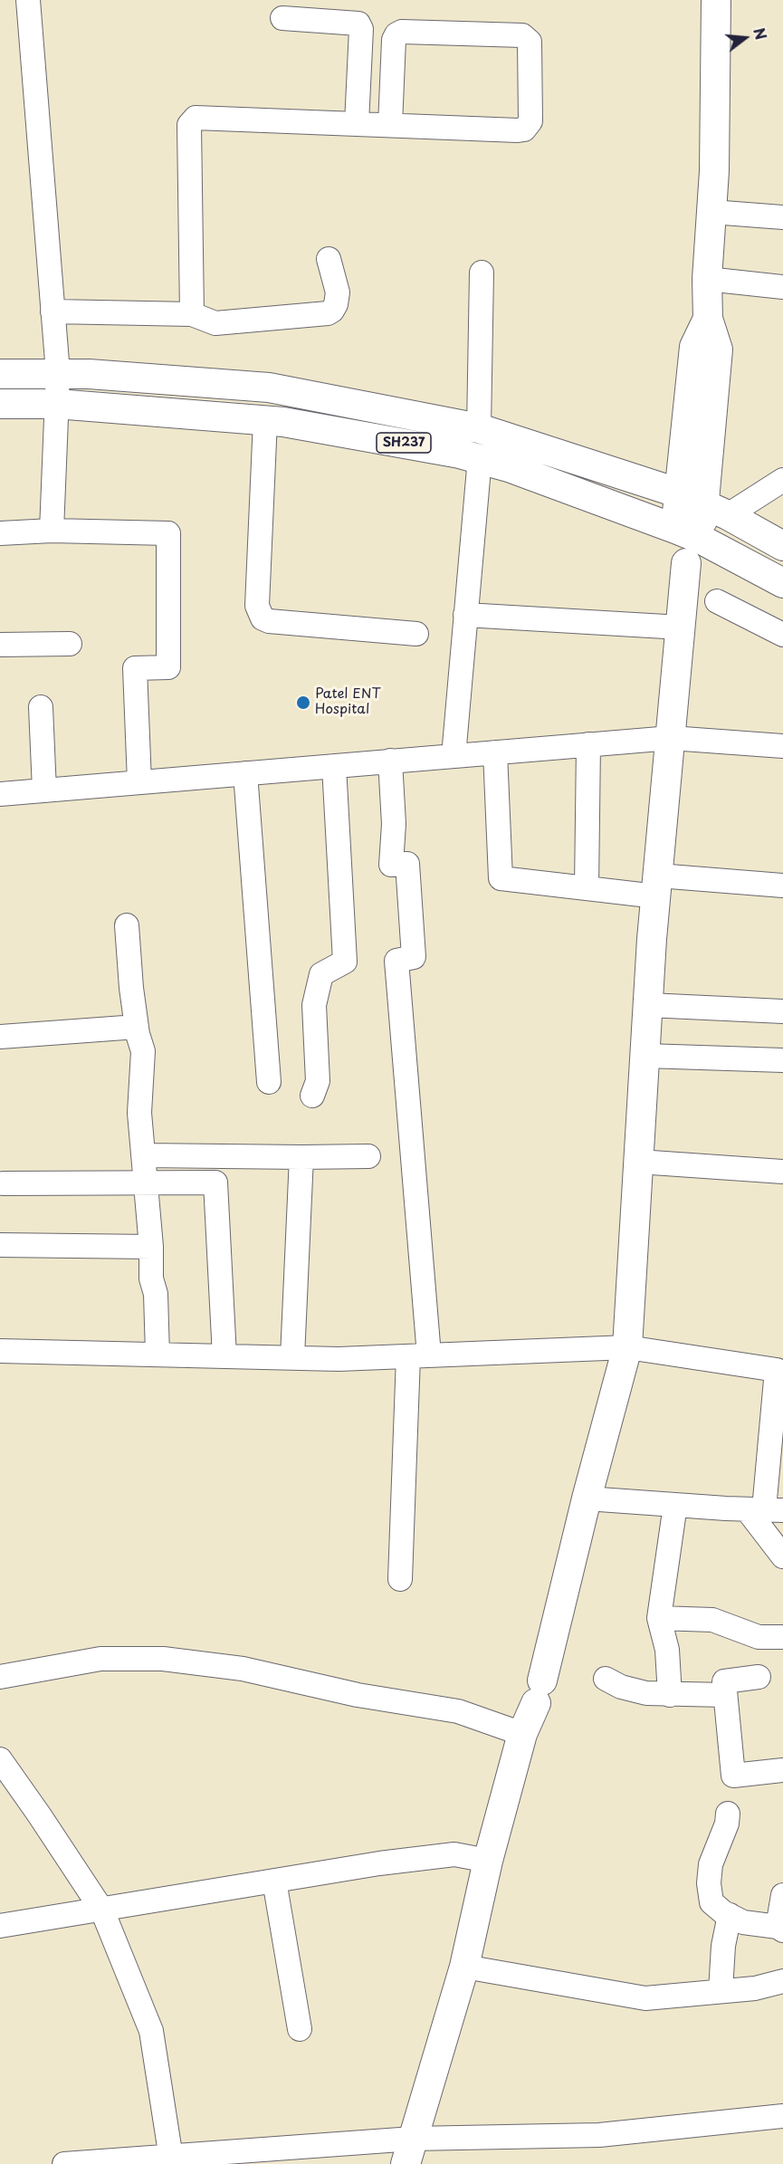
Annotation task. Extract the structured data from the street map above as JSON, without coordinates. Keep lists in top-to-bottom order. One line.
{"streets":{"main road":["SH237"]},"places":["Patel ENT Hospital"],"north":"right"}
